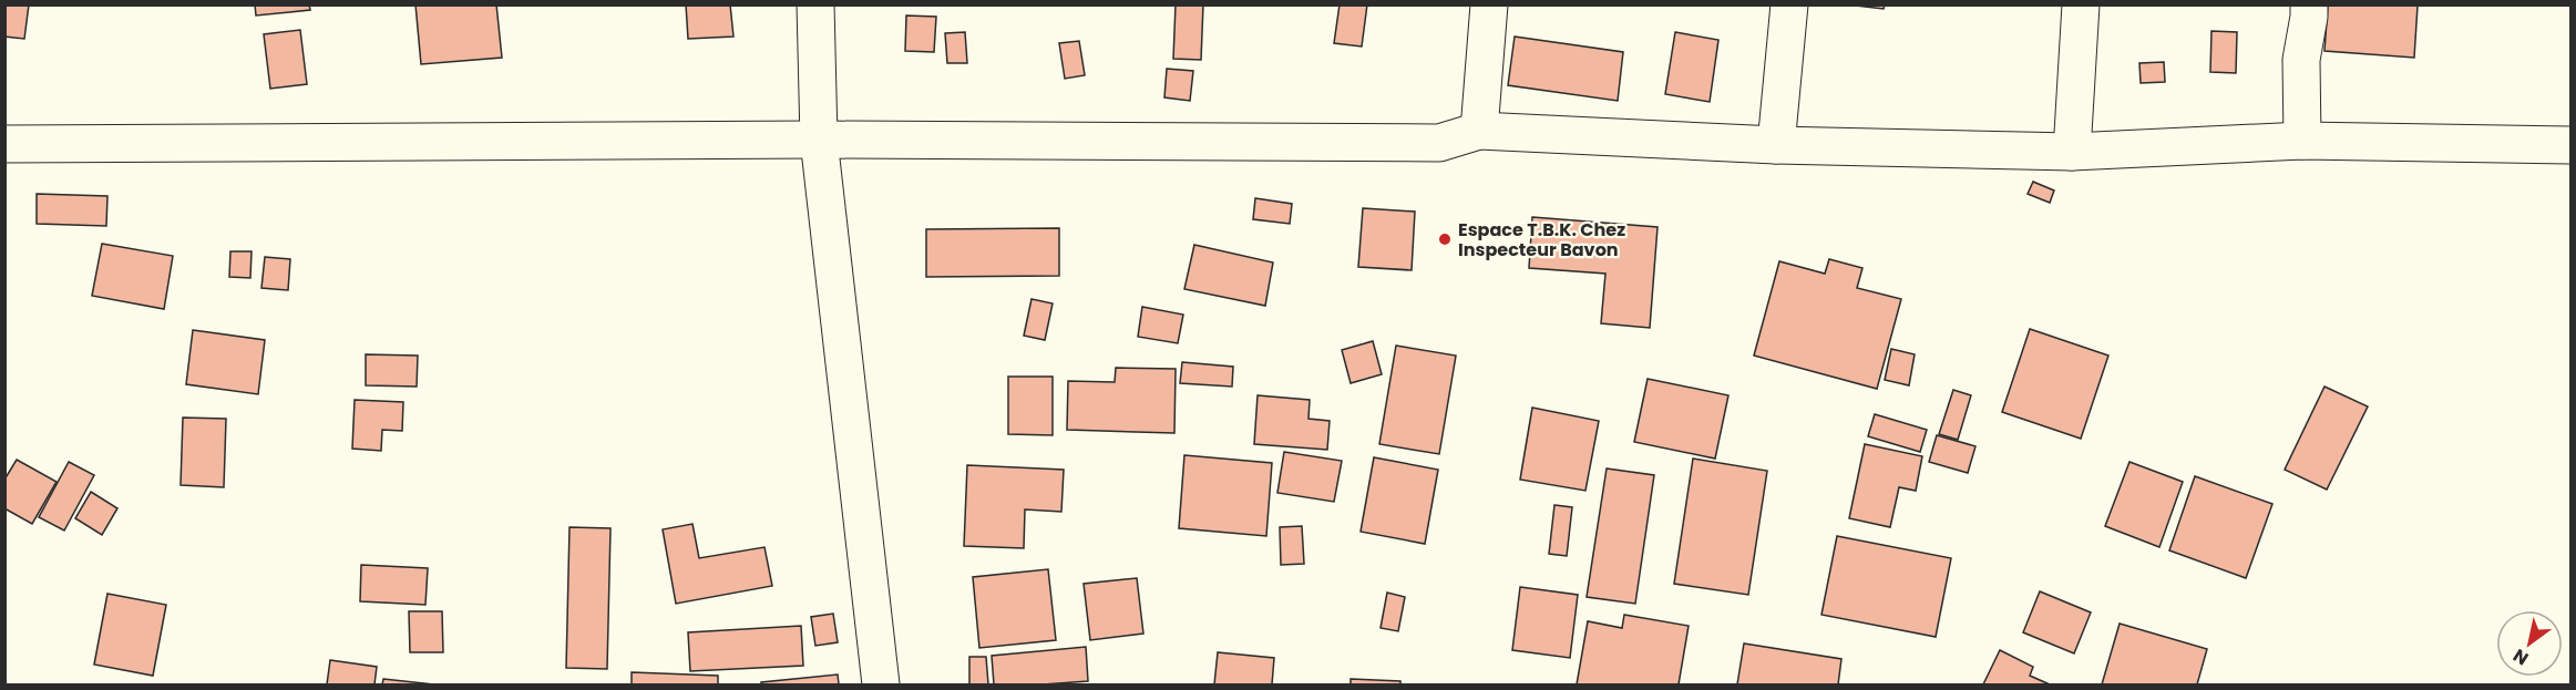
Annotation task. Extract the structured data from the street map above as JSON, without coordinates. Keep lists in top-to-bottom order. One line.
{"places":["Espace T.B.K. Chez Inspecteur Bavon"],"north":"bottom left"}
